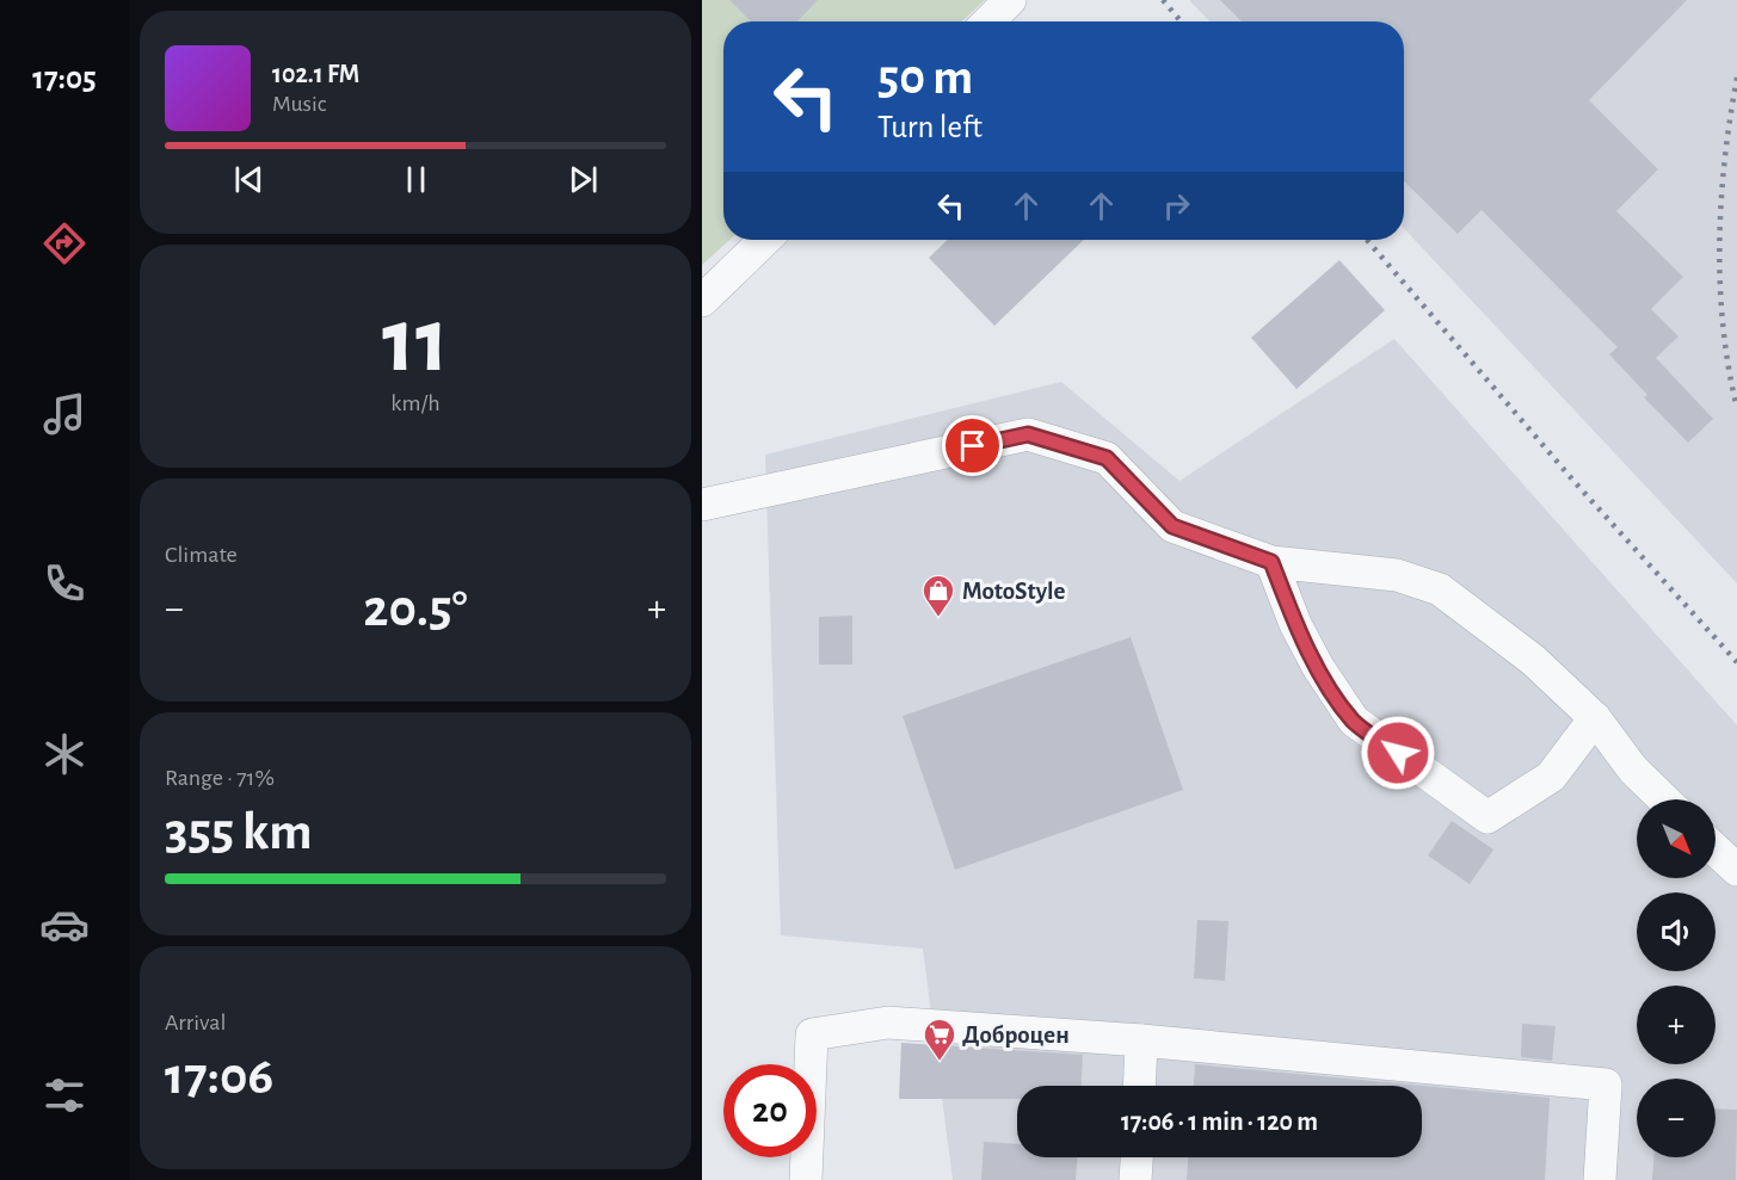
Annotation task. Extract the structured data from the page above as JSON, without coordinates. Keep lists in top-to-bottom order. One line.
{"places":{"shop":["MotoStyle"],"supermarket":["Доброцен"]},"north":"bottom right","page":{"tabs":"17:05","turn":["50 m","Turn left"],"song":["102.1 FM","Music"],"tile":[["11","km/h"],"Climate",["Range · 71%","355 km"],["Arrival","17:06"]],"heat":["−","20.5°","+"],"map_buttons":["+","−"],"limit":"20","trip":"17:06 · 1 min · 120 m"}}
